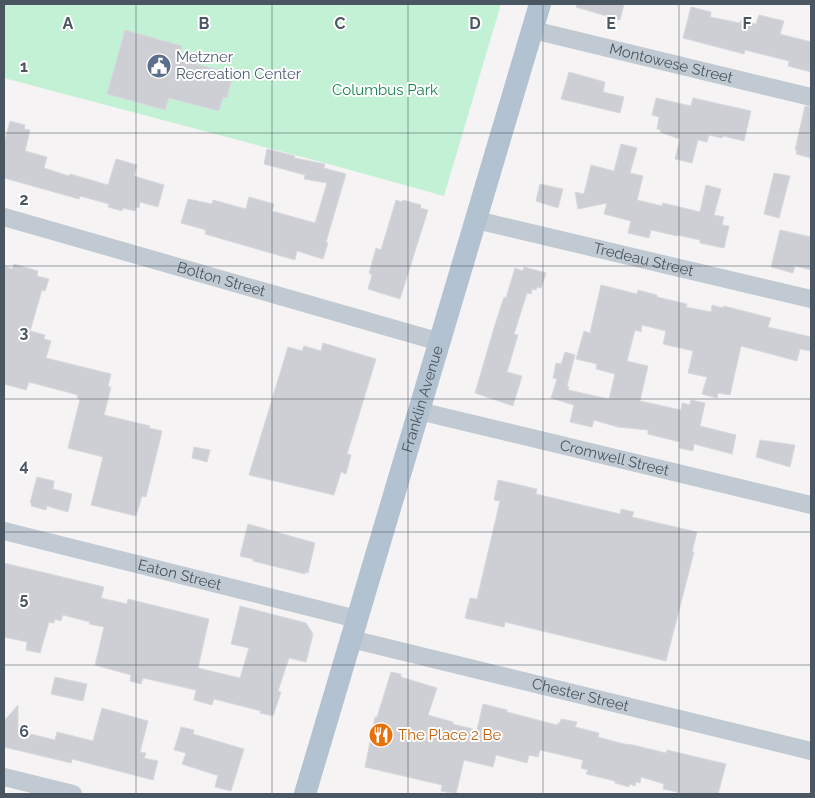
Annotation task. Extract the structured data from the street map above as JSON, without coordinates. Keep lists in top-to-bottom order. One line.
{"streets":{"main road":["Franklin Avenue"],"street":["Montowese Street","Tredeau Street","Bolton Street","Cromwell Street","Eaton Street","Chester Street"]},"crossings":[["Montowese Street","Franklin Avenue"],["Tredeau Street","Franklin Avenue"],["Bolton Street","Franklin Avenue"],["Franklin Avenue","Cromwell Street"],["Franklin Avenue","Eaton Street"],["Franklin Avenue","Chester Street"],["Eaton Street","Chester Street"]],"parks":["Columbus Park"],"places":{"public building":["Metzner Recreation Center"],"restaurant":["The Place 2 Be"]},"grid":{"columns":["A","B","C","D","E","F"],"rows":["1","2","3","4","5","6"]}}
